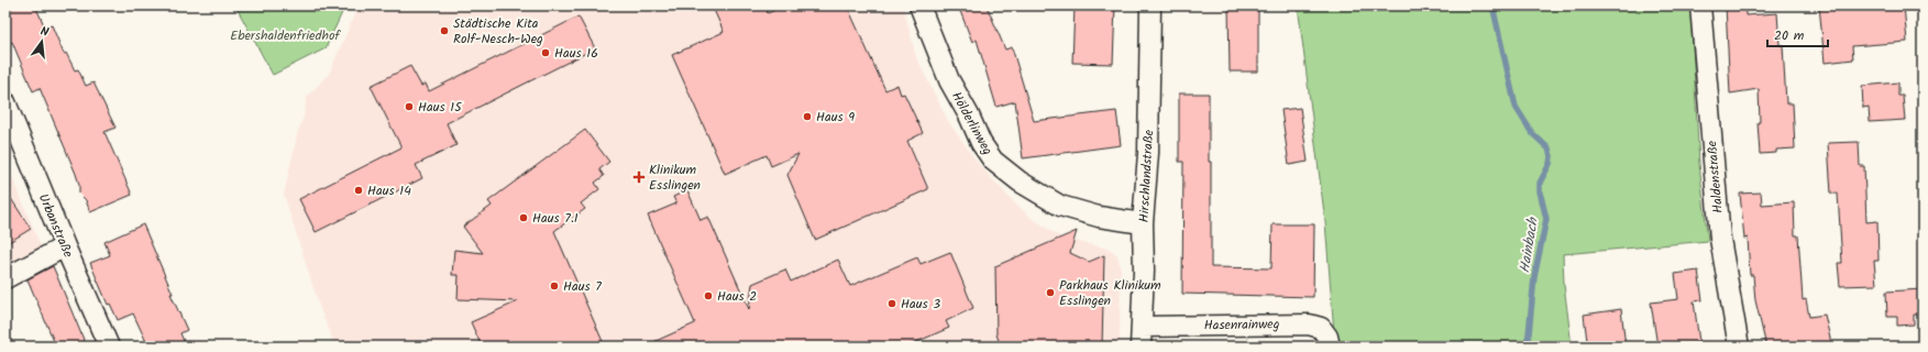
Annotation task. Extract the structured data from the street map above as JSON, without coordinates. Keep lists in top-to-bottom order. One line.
{"streets":{"street":["Hölderlinweg","Hirschlandstraße","Haldenstraße","Urbanstraße","Hasenrainweg"]},"crossings":[["Hölderlinweg","Hirschlandstraße"],["Hirschlandstraße","Hasenrainweg"]],"water":["Hainbach"],"parks":["Ebershaldenfriedhof"],"places":{"other":["Städtische Kita Rolf-Nesch-Weg","Haus 16","Haus 15","Haus 9","Haus 14","Haus 7.1","Haus 7","Parkhaus Klinikum Esslingen","Haus 2","Haus 3"],"health":["Klinikum Esslingen"]},"scale_bar":"20 m","north":"top"}
